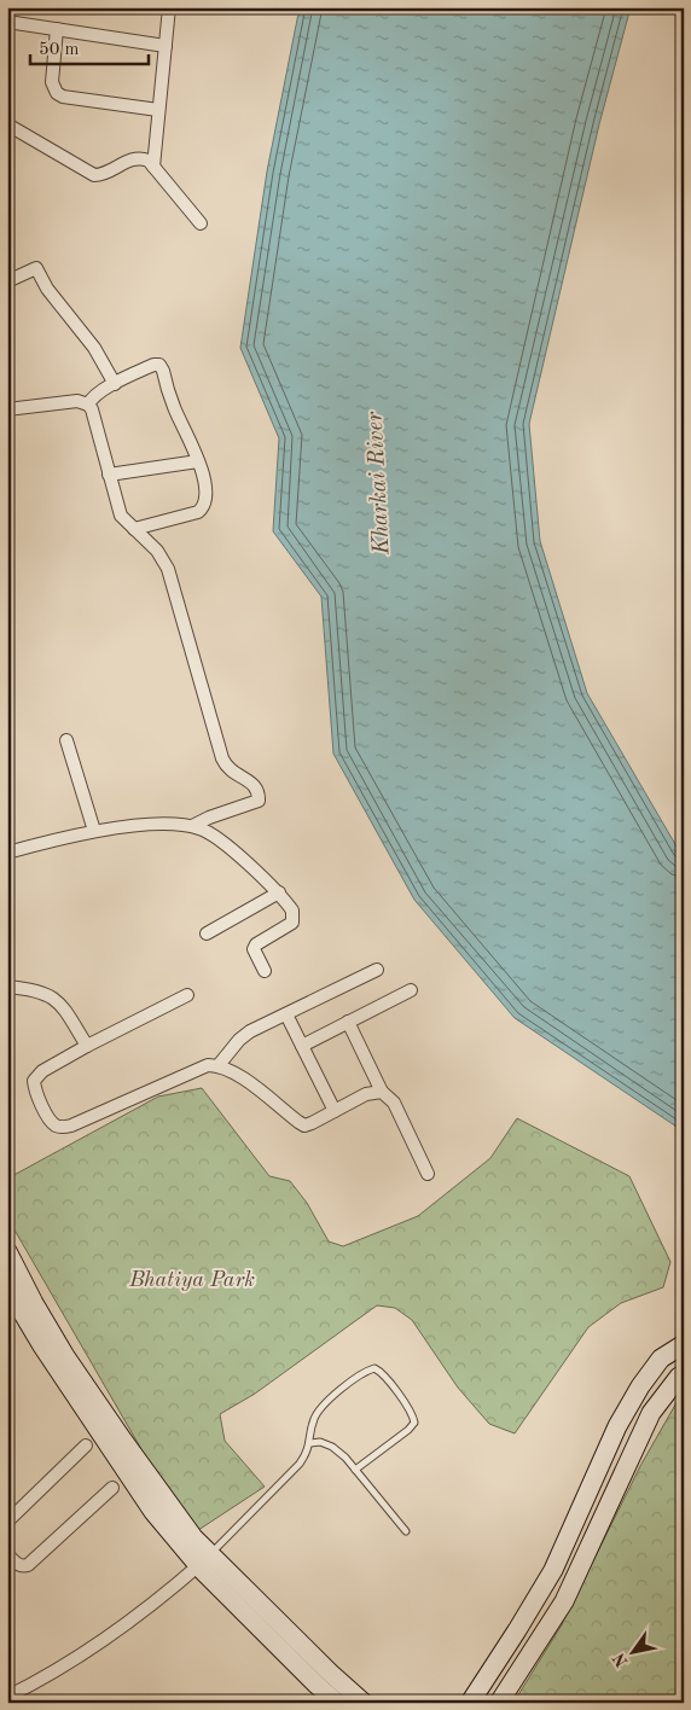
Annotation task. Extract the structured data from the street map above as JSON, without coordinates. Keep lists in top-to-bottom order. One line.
{"water":["Kharkai River"],"parks":["Bhatiya Park"],"scale_bar":"50 m","north":"bottom left"}
